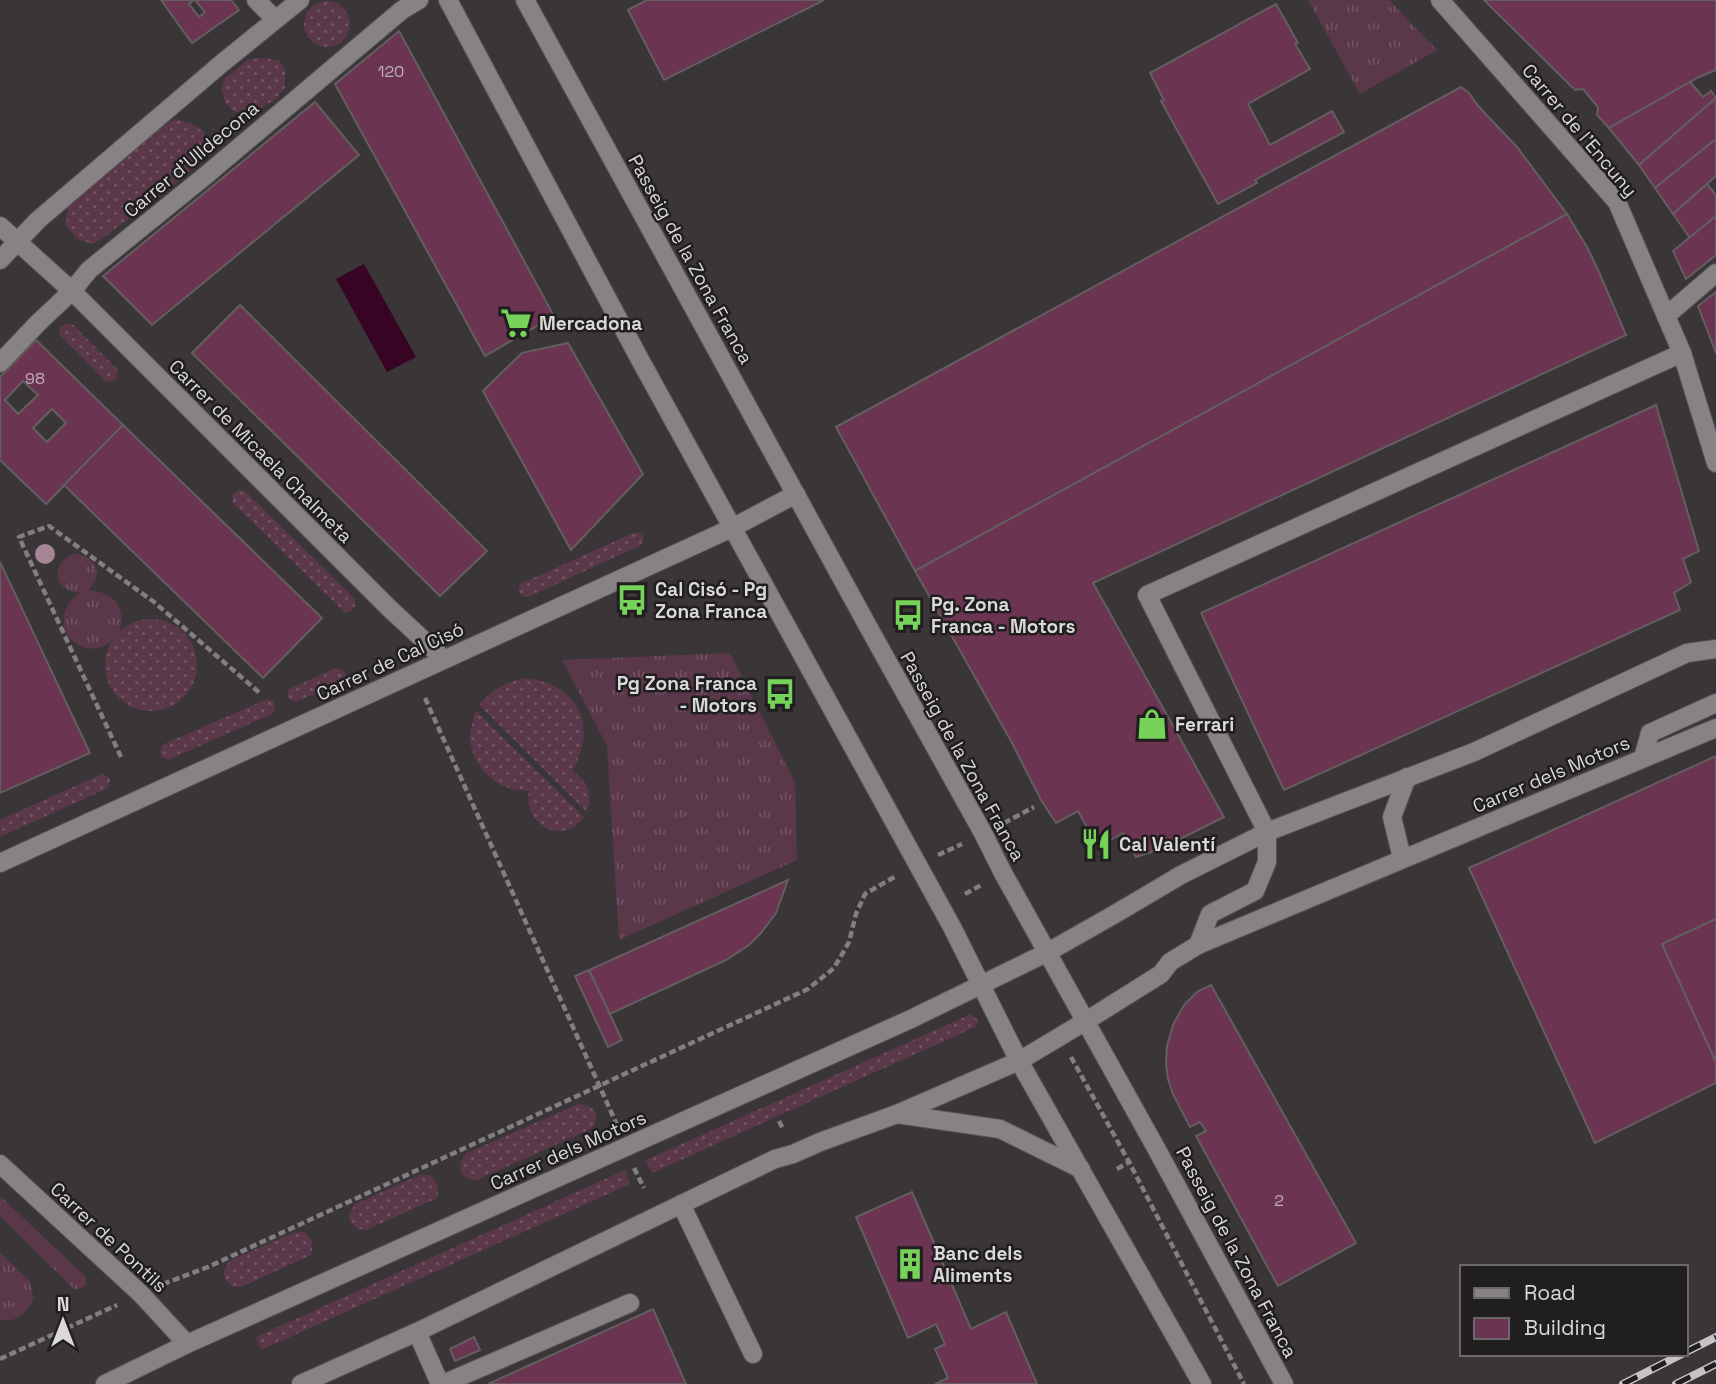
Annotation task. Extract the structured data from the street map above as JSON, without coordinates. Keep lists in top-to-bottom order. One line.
{"streets":{"street":["Carrer de l'Encuny","Carrer d'Ulldecona","Passeig de la Zona Franca","Carrer de Micaela Chalmeta","Carrer de Cal Cisó","Carrer dels Motors","Carrer de Pontils"]},"crossings":[["Carrer d'Ulldecona","Carrer de Micaela Chalmeta"],["Passeig de la Zona Franca","Carrer de Cal Cisó"],["Passeig de la Zona Franca","Carrer dels Motors"],["Carrer de Micaela Chalmeta","Carrer de Cal Cisó"],["Carrer dels Motors","Carrer de Pontils"]],"places":{"supermarket":["Mercadona"],"bus stop":["Cal Cisó - Pg Zona Franca","Pg. Zona Franca - Motors","Pg Zona Franca - Motors"],"shop":["Ferrari"],"restaurant":["Cal Valentí"],"building":["Banc dels Aliments"]},"house_numbers":["120","98","2"],"legend":["Road","Building"],"north":"top"}
